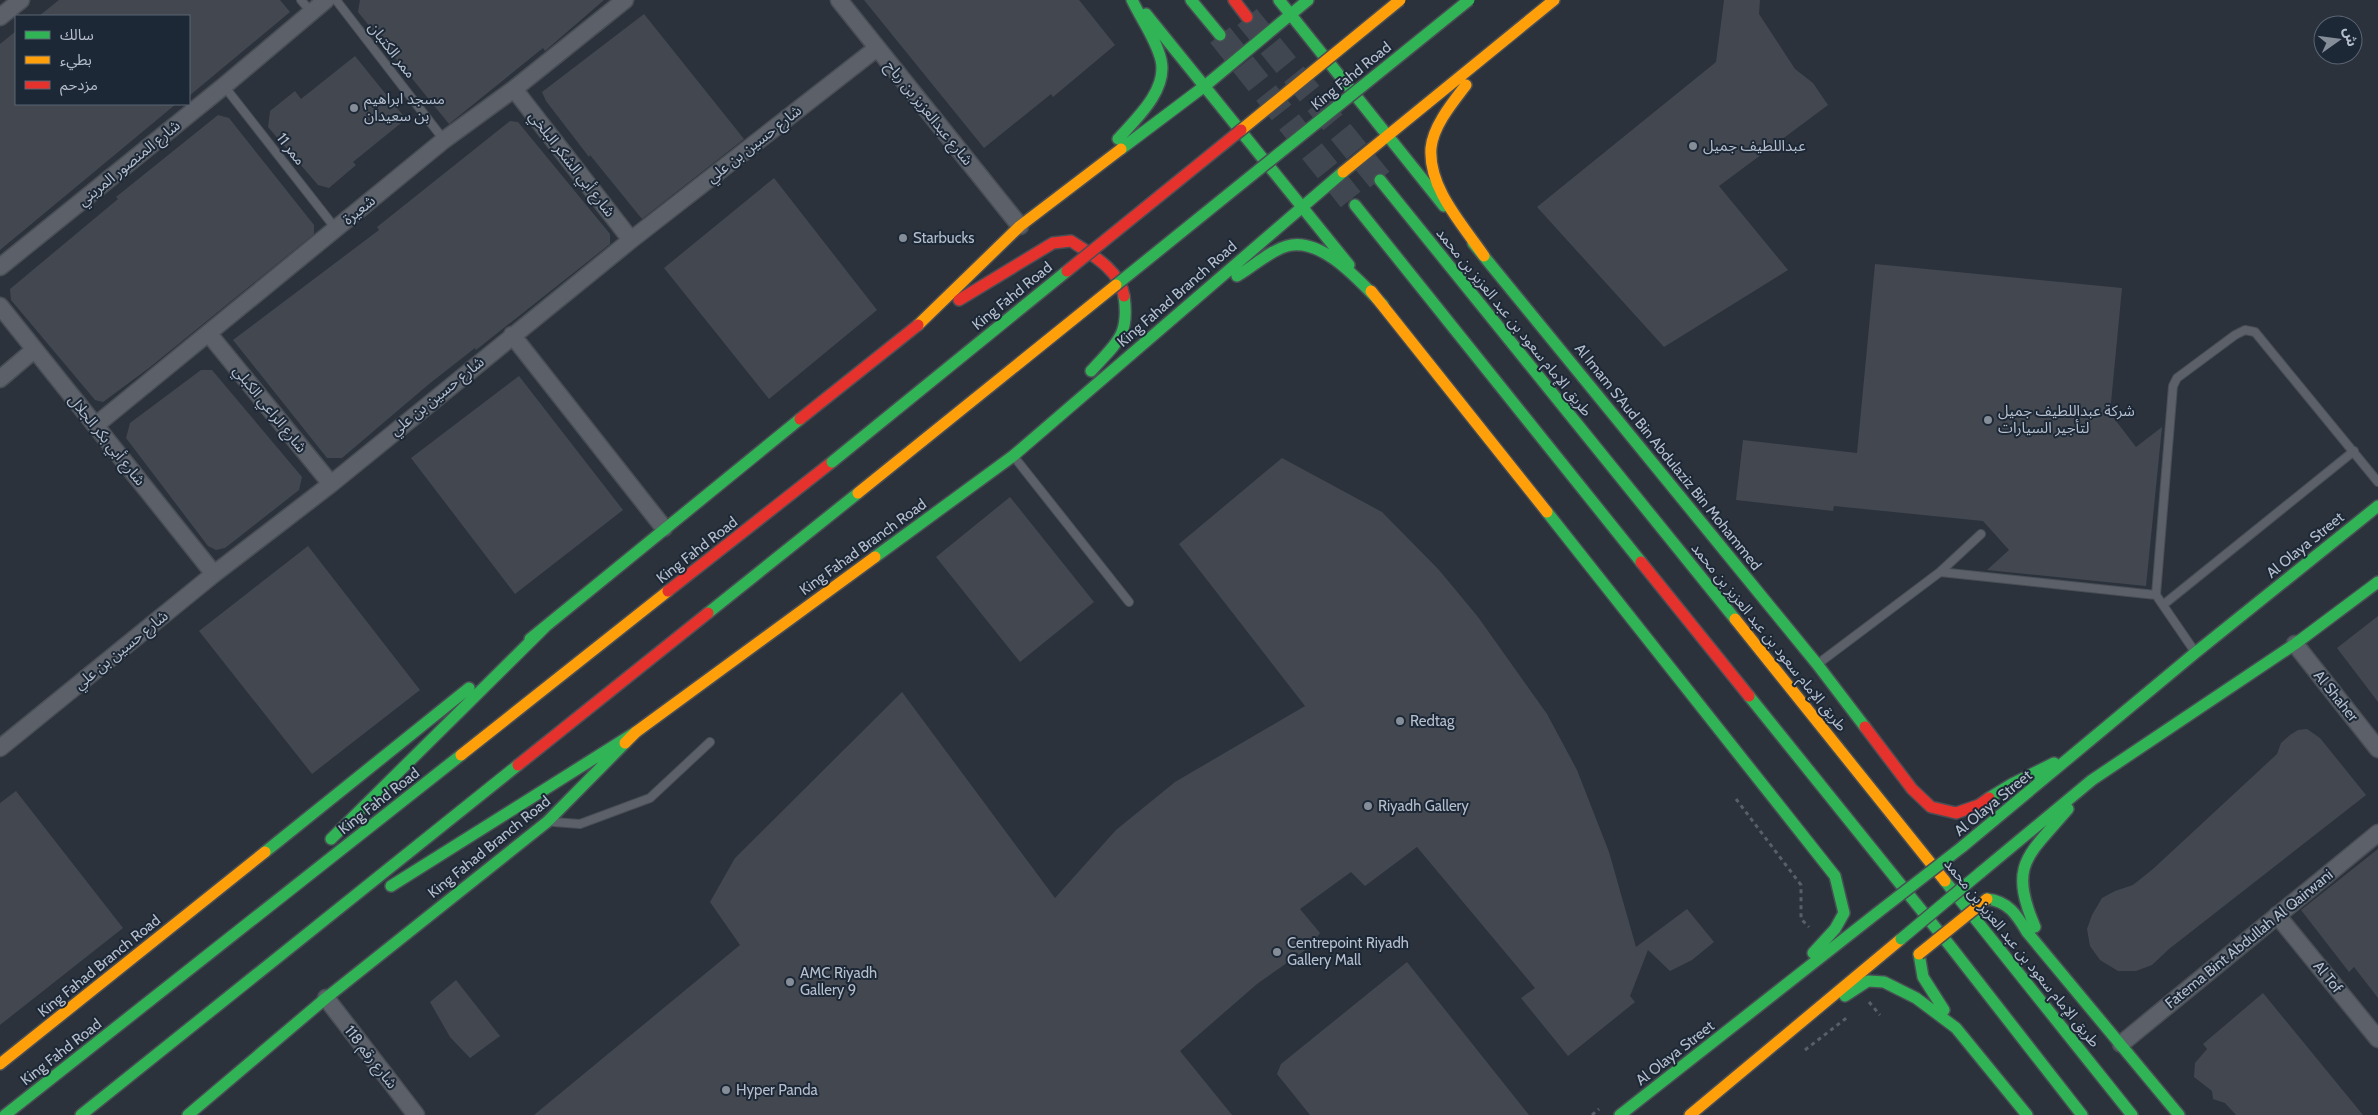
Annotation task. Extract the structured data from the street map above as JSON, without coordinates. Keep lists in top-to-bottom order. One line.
{"streets":{"main road":["King Fahd Road","King Fahad Branch Road","طريق الإمام سعود بن عبد العزيز بن محمد","Al Imam S'Aud Bin Abdulaziz Bin Mohammed","Al Olaya Street"],"street":["شارع عبدالعزيز بن رباح","شارع حسين بن علي","شارع المنصور المريني","شارع أبي الشكر البلخي","شعيرة","شارع الراعي الكبلي","شارع أبي بكر الجلال","Al Shaher","Fatema Bint Abdullah Al Qairwani","Al Tof","شارع رقم 118"],"lane":["ممر الكتبان","ممر 11"]},"crossings":[["ممر الكتبان","شعيرة"],["شارع عبدالعزيز بن رباح","شارع حسين بن علي"],["شارع عبدالعزيز بن رباح","King Fahad Branch Road"],["شارع حسين بن علي","شارع أبي الشكر البلخي"],["شارع حسين بن علي","شارع الراعي الكبلي"],["شارع حسين بن علي","شارع أبي بكر الجلال"],["ممر 11","شارع المنصور المريني"],["ممر 11","شعيرة"],["شارع أبي الشكر البلخي","شعيرة"],["شعيرة","شارع الراعي الكبلي"],["شعيرة","شارع أبي بكر الجلال"],["King Fahad Branch Road","Al Imam S'Aud Bin Abdulaziz Bin Mohammed"],["King Fahad Branch Road","شارع رقم 118"],["Al Imam S'Aud Bin Abdulaziz Bin Mohammed","Al Olaya Street"],["Fatema Bint Abdullah Al Qairwani","Al Tof"]],"places":["مسجد ابراهيم بن سعيدان","عبداللطيف جميل","Starbucks","شركة عبداللطيف جميل لتأجير السيارات","Redtag","Riyadh Gallery","Centrepoint Riyadh Gallery Mall","AMC Riyadh Gallery 9","Hyper Panda"],"legend":["سالك","بطيء","مزدحم"],"north":"right"}
